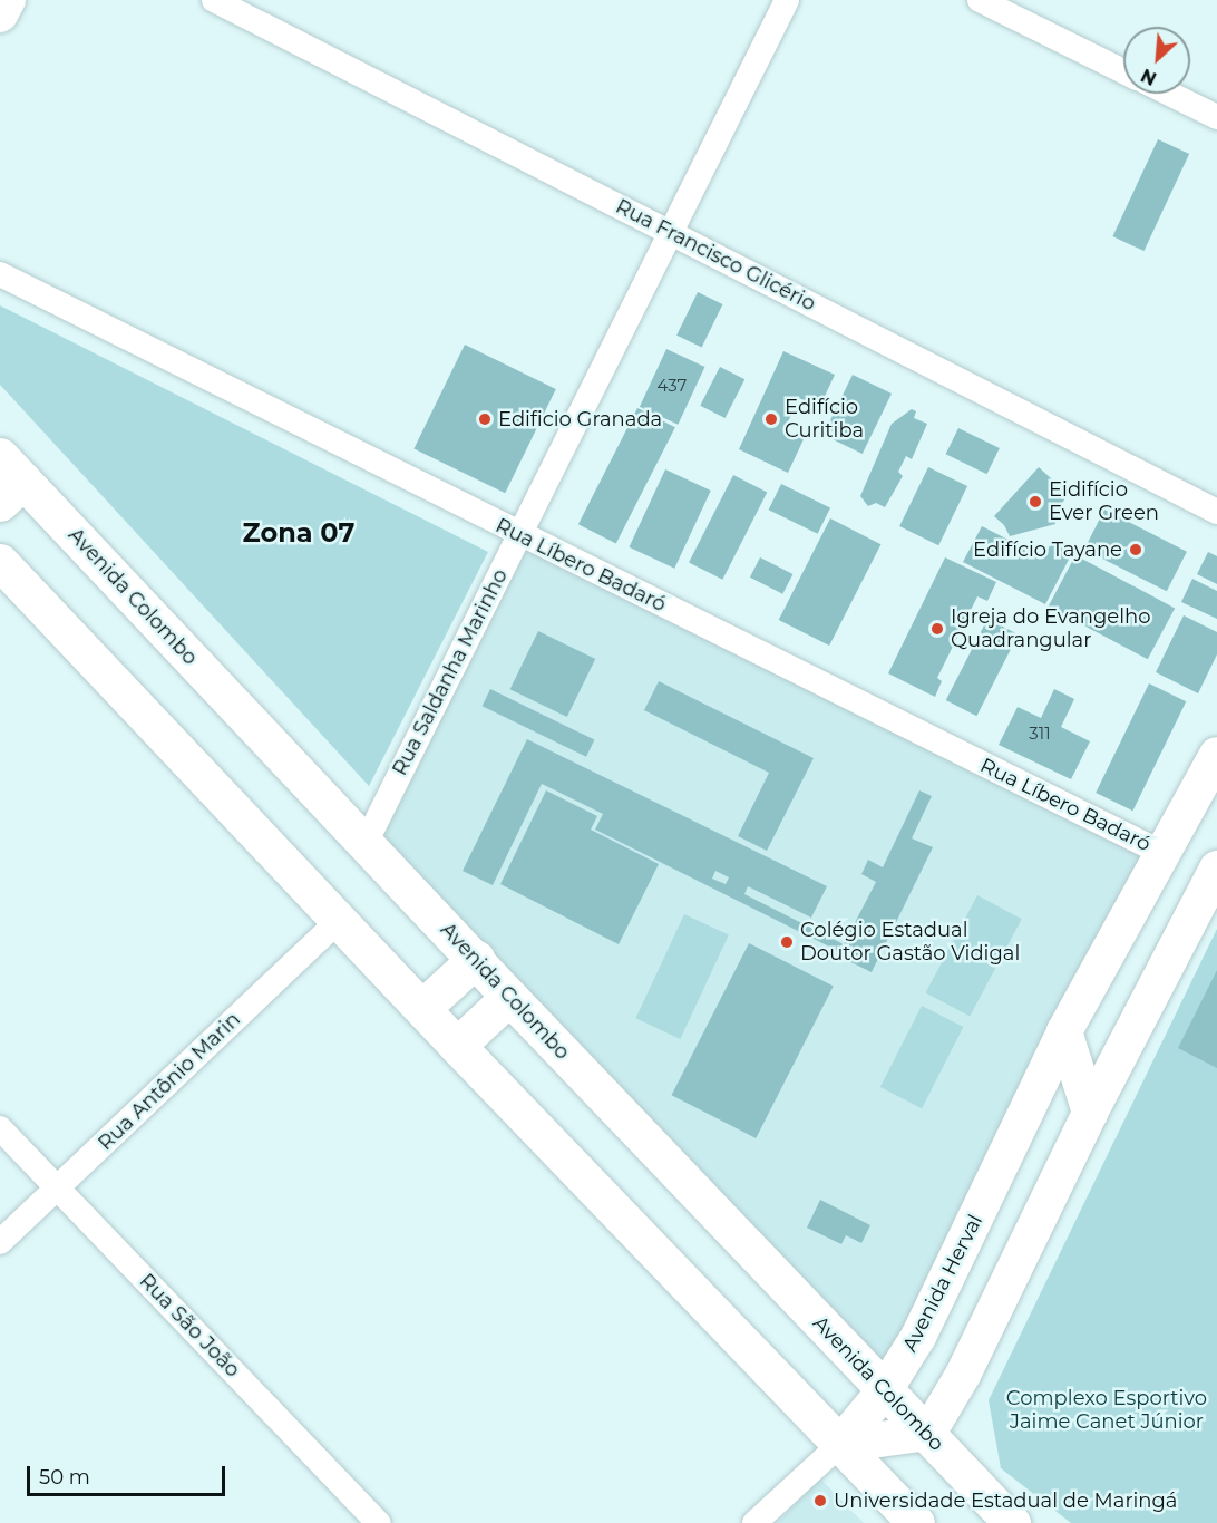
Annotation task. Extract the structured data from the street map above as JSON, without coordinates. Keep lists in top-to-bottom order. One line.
{"streets":{"main road":["Avenida Colombo","Avenida Herval"],"street":["Rua Francisco Glicério","Rua Líbero Badaró","Rua Saldanha Marinho","Rua Antônio Marin","Rua São João"]},"crossings":[["Rua Francisco Glicério","Rua Saldanha Marinho"],["Rua Líbero Badaró","Rua Saldanha Marinho"],["Rua Líbero Badaró","Avenida Herval"],["Avenida Colombo","Rua Saldanha Marinho"],["Avenida Colombo","Avenida Herval"],["Rua Antônio Marin","Rua São João"]],"districts":["Zona 07"],"parks":["Complexo Esportivo Jaime Canet Júnior"],"places":["Edificio Granada","Edifício Curitiba","Eidifício Ever Green","Edifício Tayane","Igreja do Evangelho Quadrangular","Colégio Estadual Doutor Gastão Vidigal","Universidade Estadual de Maringá"],"house_numbers":["437","311"],"scale_bar":"50 m","north":"bottom left"}
